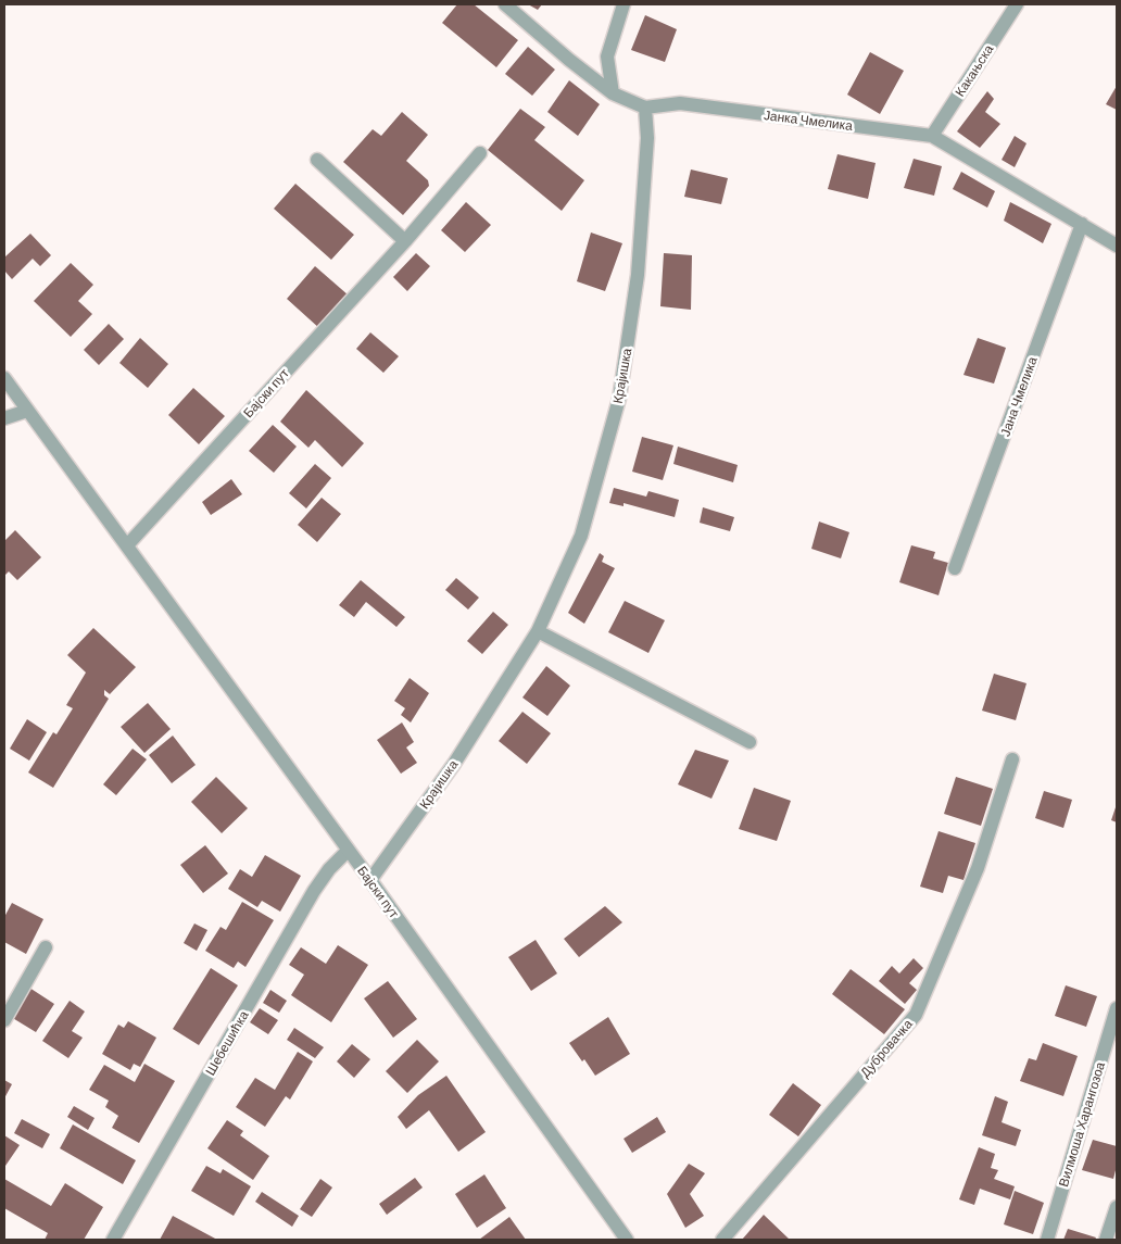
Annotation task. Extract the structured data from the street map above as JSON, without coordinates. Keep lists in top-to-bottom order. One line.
{"streets":{"street":["Какањска","Јанка Чмелика","Крајишка","Бајски пут","Јана Чмелика","Шебешићка","Дубровачка","Вилмоша Харангозоа"]},"crossings":[["Какањска","Јанка Чмелика"],["Јанка Чмелика","Крајишка"],["Јанка Чмелика","Јана Чмелика"],["Крајишка","Бајски пут"],["Бајски пут","Шебешићка"]]}
